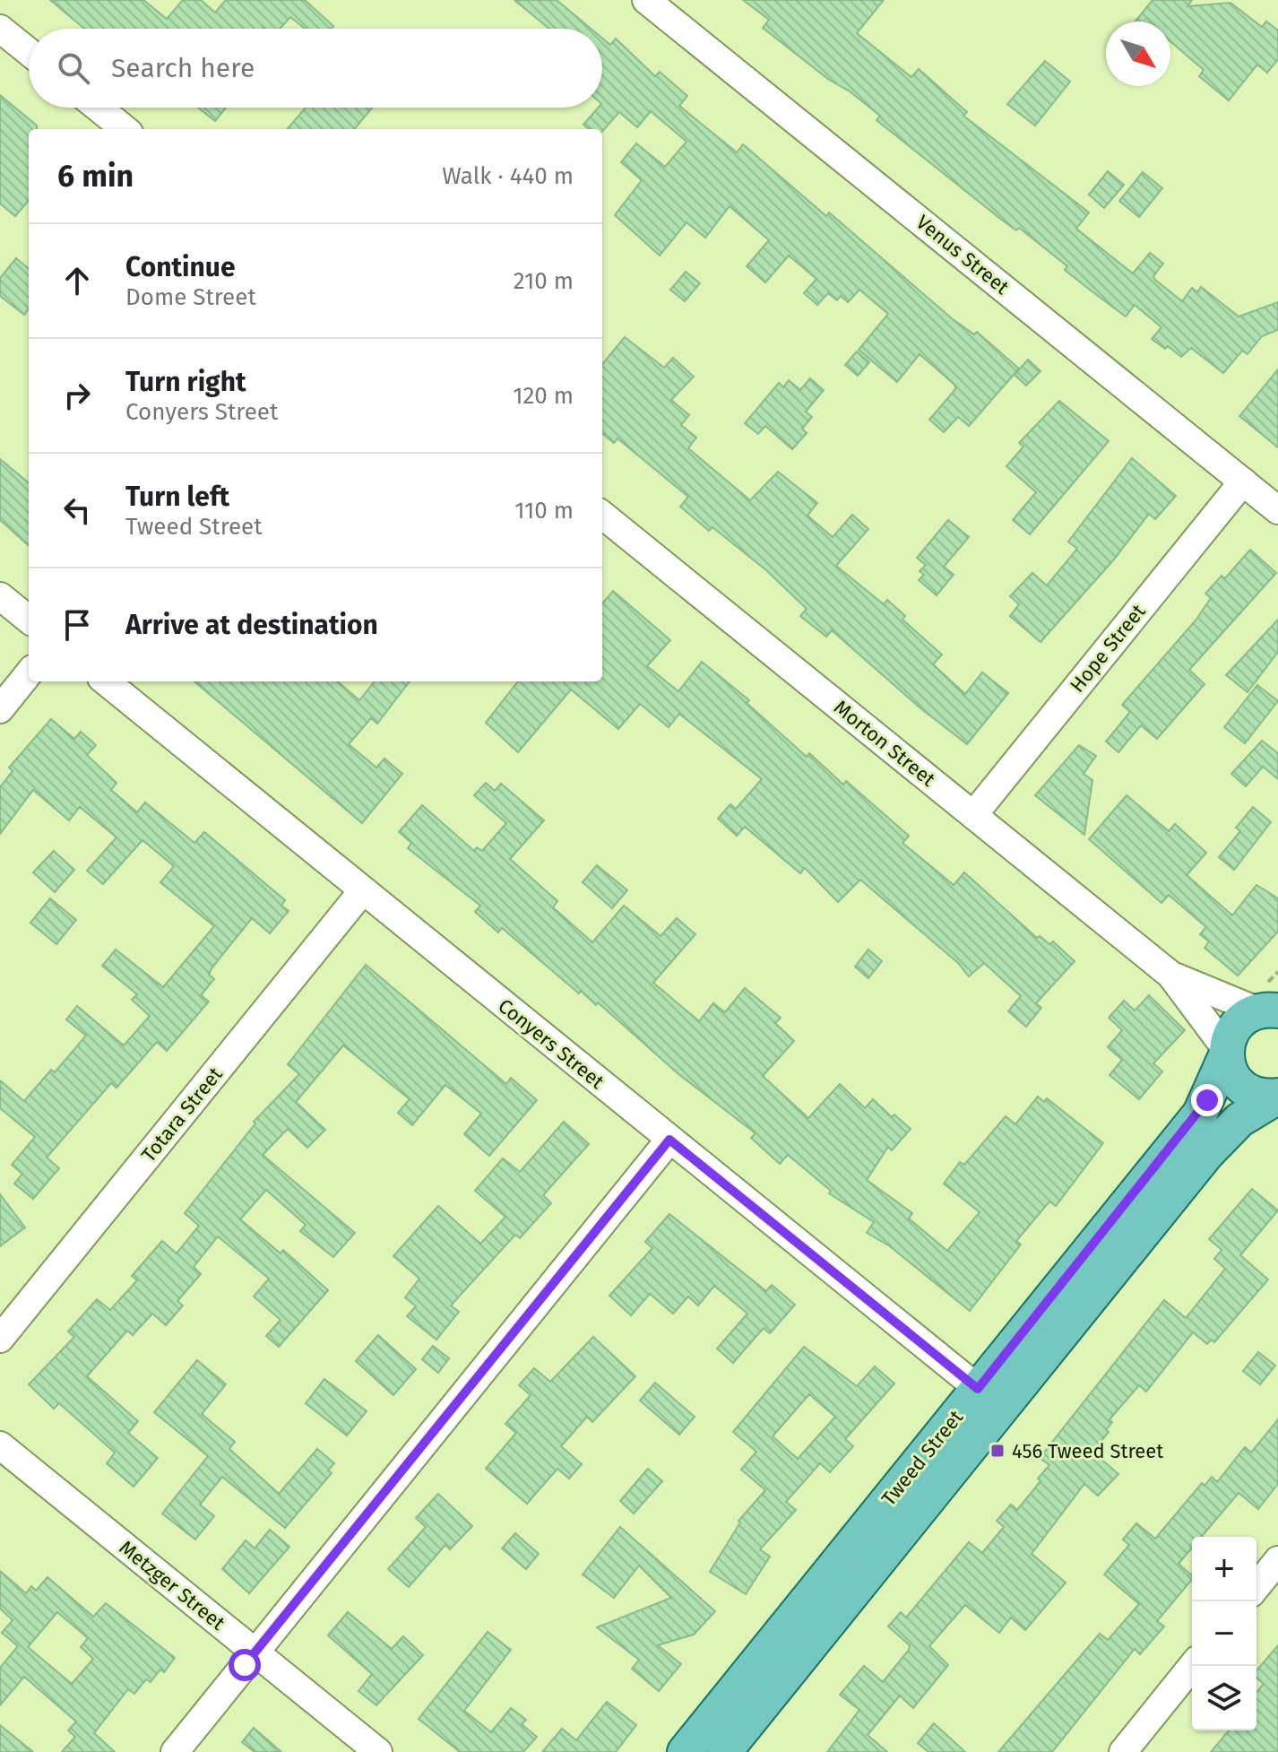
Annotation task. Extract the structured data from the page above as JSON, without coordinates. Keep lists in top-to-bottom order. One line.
{"streets":{"main road":["Tweed Street"],"street":["Venus Street","Hope Street","Morton Street","Conyers Street","Totara Street","Metzger Street"]},"crossings":[["Venus Street","Hope Street"],["Hope Street","Morton Street"],["Morton Street","Tweed Street"],["Conyers Street","Totara Street"],["Conyers Street","Tweed Street"]],"places":{"transit":["456 Tweed Street"]},"north":"bottom right","page":{"search":"Search here","heading":["6 min","Walk · 440 m"],"list":[["Continue","Dome Street","210 m"],["Turn right","Conyers Street","120 m"],["Turn left","Tweed Street","110 m"],"Arrive at destination"],"map_buttons":["+","−"]}}
